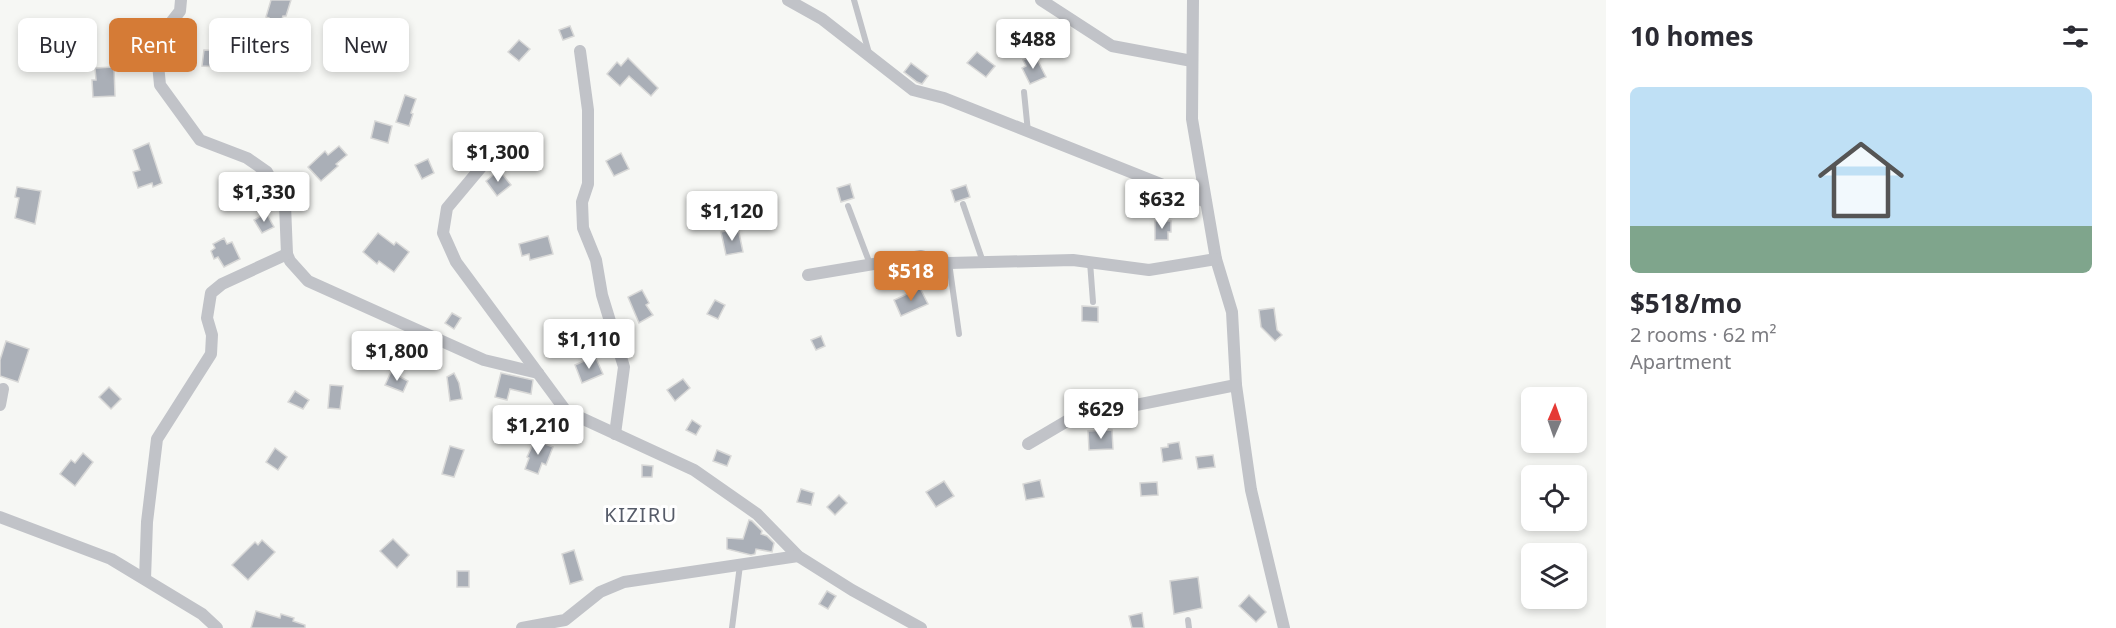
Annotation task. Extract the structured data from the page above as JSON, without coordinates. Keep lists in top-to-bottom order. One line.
{"districts":["KIZIRU"],"north":"top","page":{"heading":"10 homes","chip":["Buy","Rent","Filters","New"],"price":["$488","$1,300","$1,330","$632","$1,120","$518","$1,110","$1,800","$629","$1,210"],"list":[{"name":"$518/mo","note":"2 rooms · 62 m² · Apartment"}]}}
